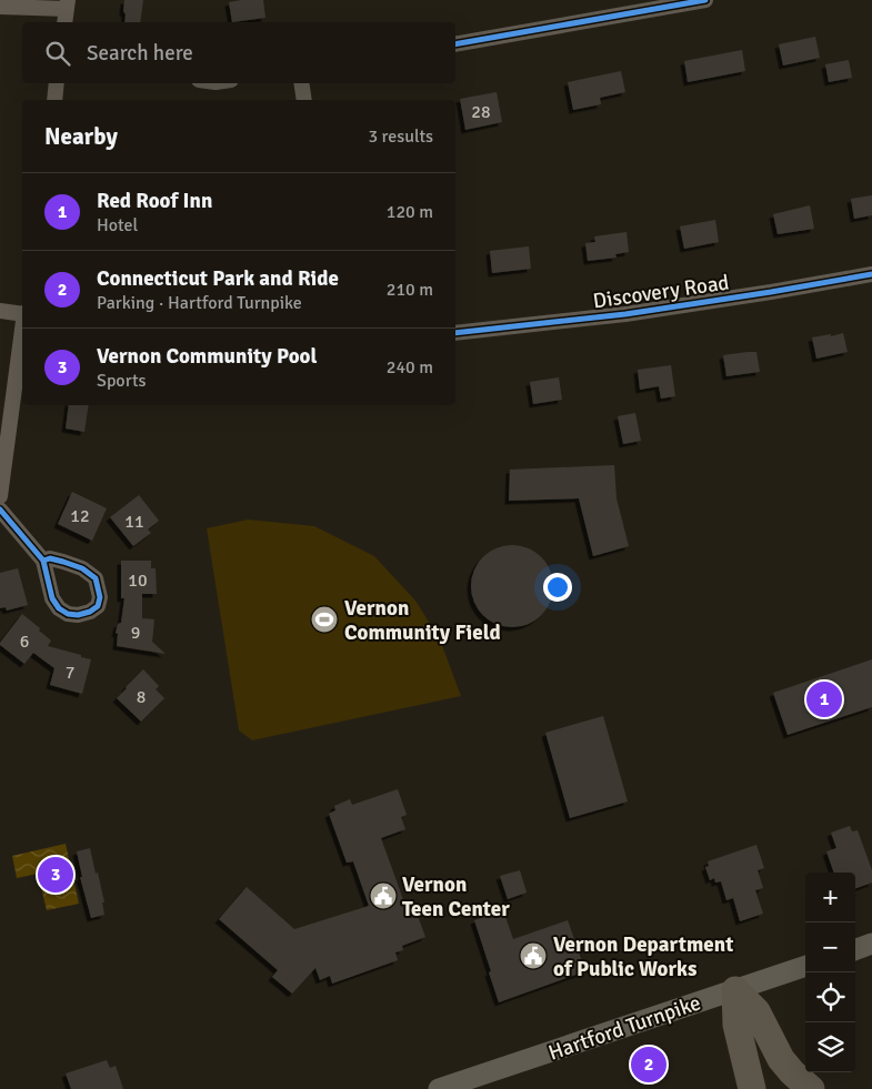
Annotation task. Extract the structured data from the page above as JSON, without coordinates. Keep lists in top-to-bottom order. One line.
{"streets":{"main road":["Hartford Turnpike"],"street":["Discovery Road"]},"places":{"sports":["Vernon Community Field"],"public building":["Vernon Teen Center","Vernon Department of Public Works"]},"house_numbers":["28","12","11","10","9","6","7","8"],"page":{"search":"Search here","heading":["Nearby","3 results"],"list":[{"mark":"1","name":"Red Roof Inn","note":"Hotel","value":"120 m"},{"mark":"2","name":"Connecticut Park and Ride","note":"Parking · Hartford Turnpike","value":"210 m"},{"mark":"3","name":"Vernon Community Pool","note":"Sports","value":"240 m"}],"pins":["1","3","2"],"map_buttons":["+","−"]}}
